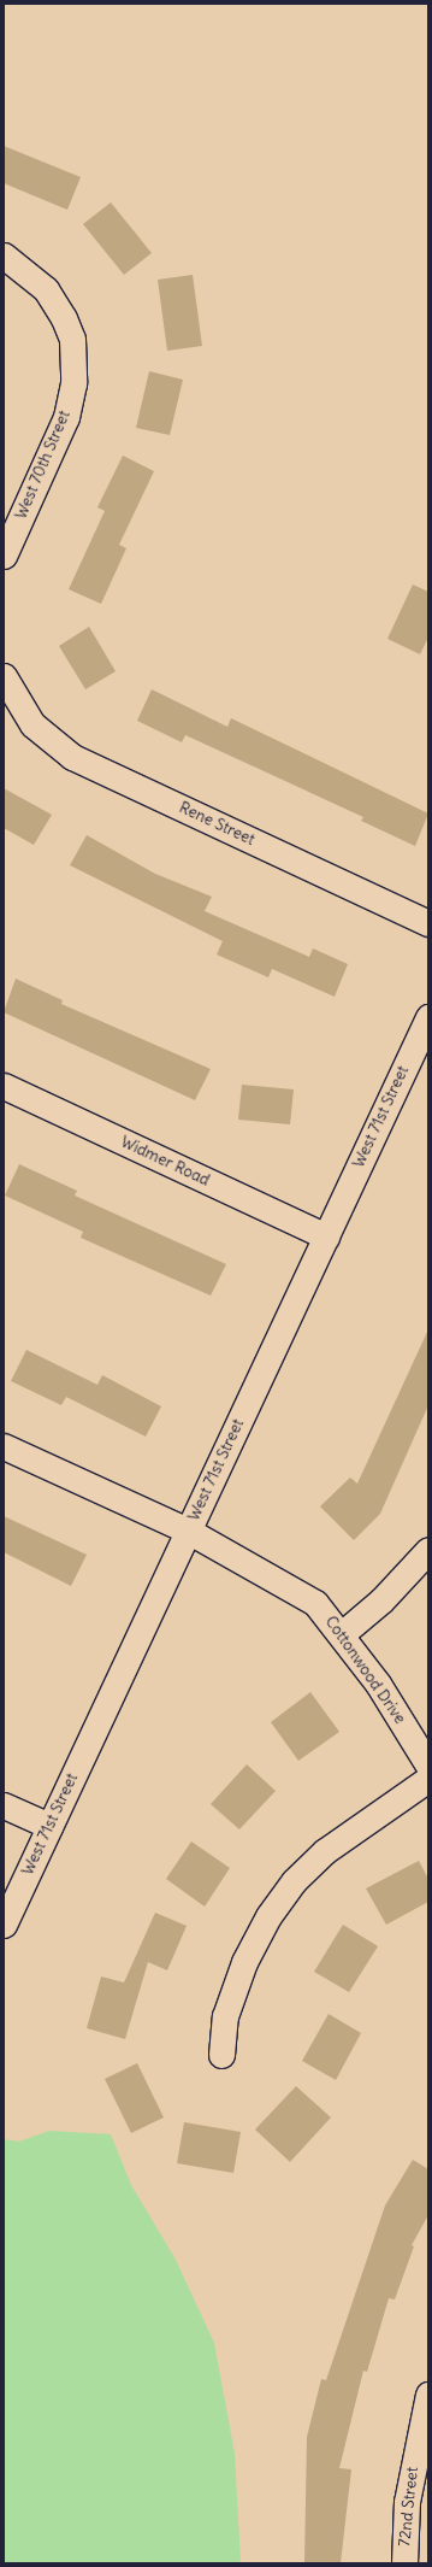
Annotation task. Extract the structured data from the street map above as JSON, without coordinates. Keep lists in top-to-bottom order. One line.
{"streets":{"street":["West 70th Street","Rene Street","West 71st Street","Widmer Road","Cottonwood Drive","72nd Street"]},"crossings":[["West 71st Street","Widmer Road"],["West 71st Street","Cottonwood Drive"]]}
